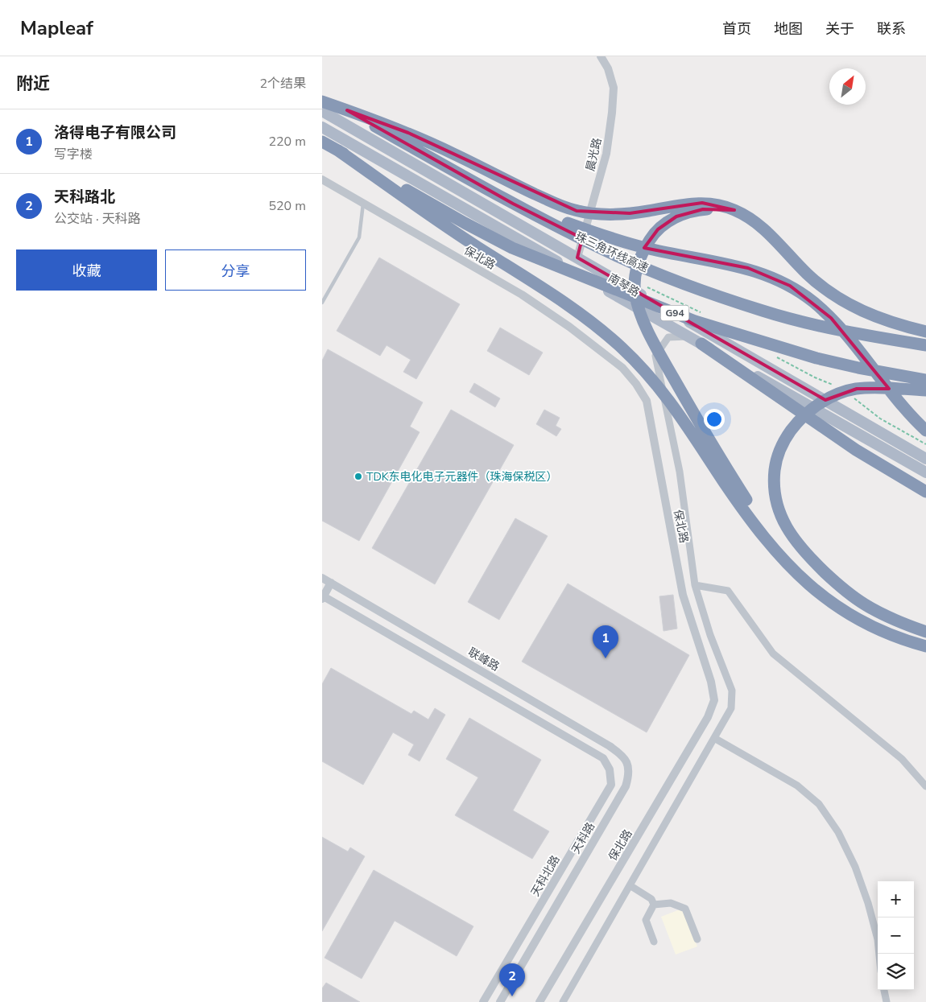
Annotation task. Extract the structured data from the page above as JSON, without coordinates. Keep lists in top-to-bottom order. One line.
{"streets":{"highway":["珠三角环线高速","G94"],"main road":["南琴路"],"street":["晨光路","保北路","联峰路","天科路","天科北路"]},"crossings":[["晨光路","南琴路"],["联峰路","天科路"]],"places":["TDK东电化电子元器件（珠海保税区）"],"north":"top right","page":{"header":"Mapleaf","nav":["首页","地图","关于","联系"],"heading":["附近","2个结果"],"list":[{"mark":"1","name":"洛得电子有限公司","note":"写字楼","value":"220 m"},{"mark":"2","name":"天科路北","note":"公交站 · 天科路","value":"520 m"}],"buttons":["收藏","分享"],"pins":["1","2"],"map_buttons":["+","−"]}}
